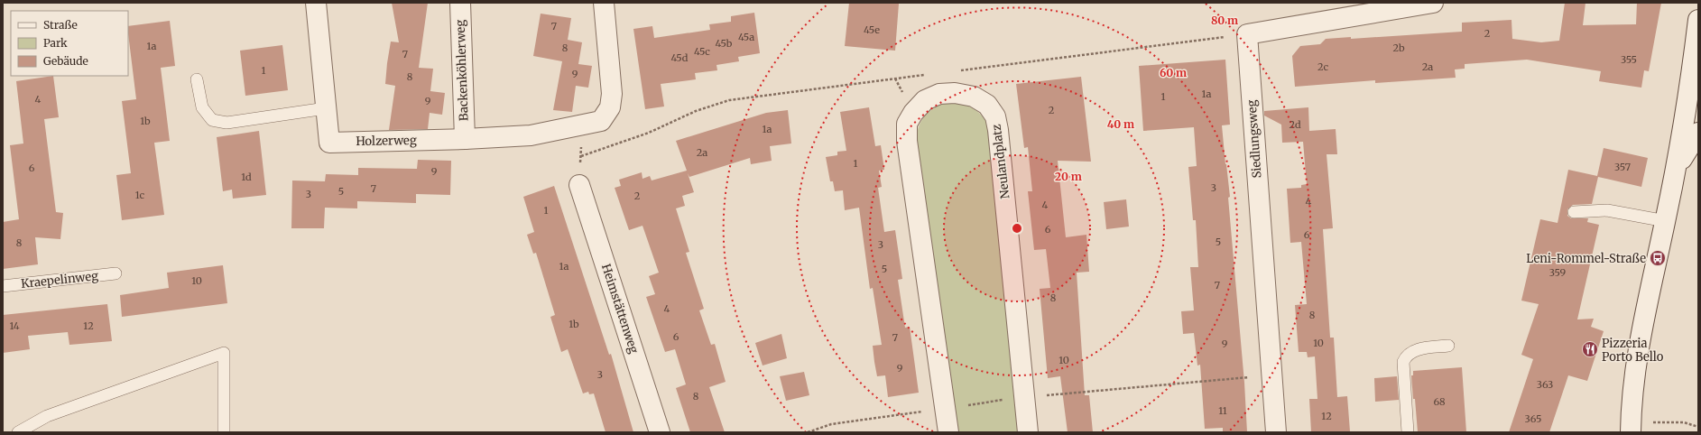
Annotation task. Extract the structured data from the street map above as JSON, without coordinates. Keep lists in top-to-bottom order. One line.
{"streets":{"street":["Backenköhlerweg","Siedlungsweg","Holzerweg","Neulandplatz","Heimstättenweg"],"lane":["Kraepelinweg"]},"crossings":[["Backenköhlerweg","Holzerweg"]],"places":{"bus stop":["Leni-Rommel-Straße"],"restaurant":["Pizzeria Porto Bello"]},"house_numbers":["7","45e","2","45a","45b","1a","8","2b","45c","7","45d","355","2c","2a","1","9","8","1a","1","4","9","2","1b","2d","1a","2a","1","357","6","9","1d","3","7","5","3","1c","2","4","4","1","6","6","5","8","3","1a","5","359","10","7","8","4","8","1b","14","12","6","7","10","9","10","9","3","363","8","68","11","12","365"],"legend":["Straße","Park","Gebäude"],"rings":["80 m","60 m","40 m","20 m"]}
